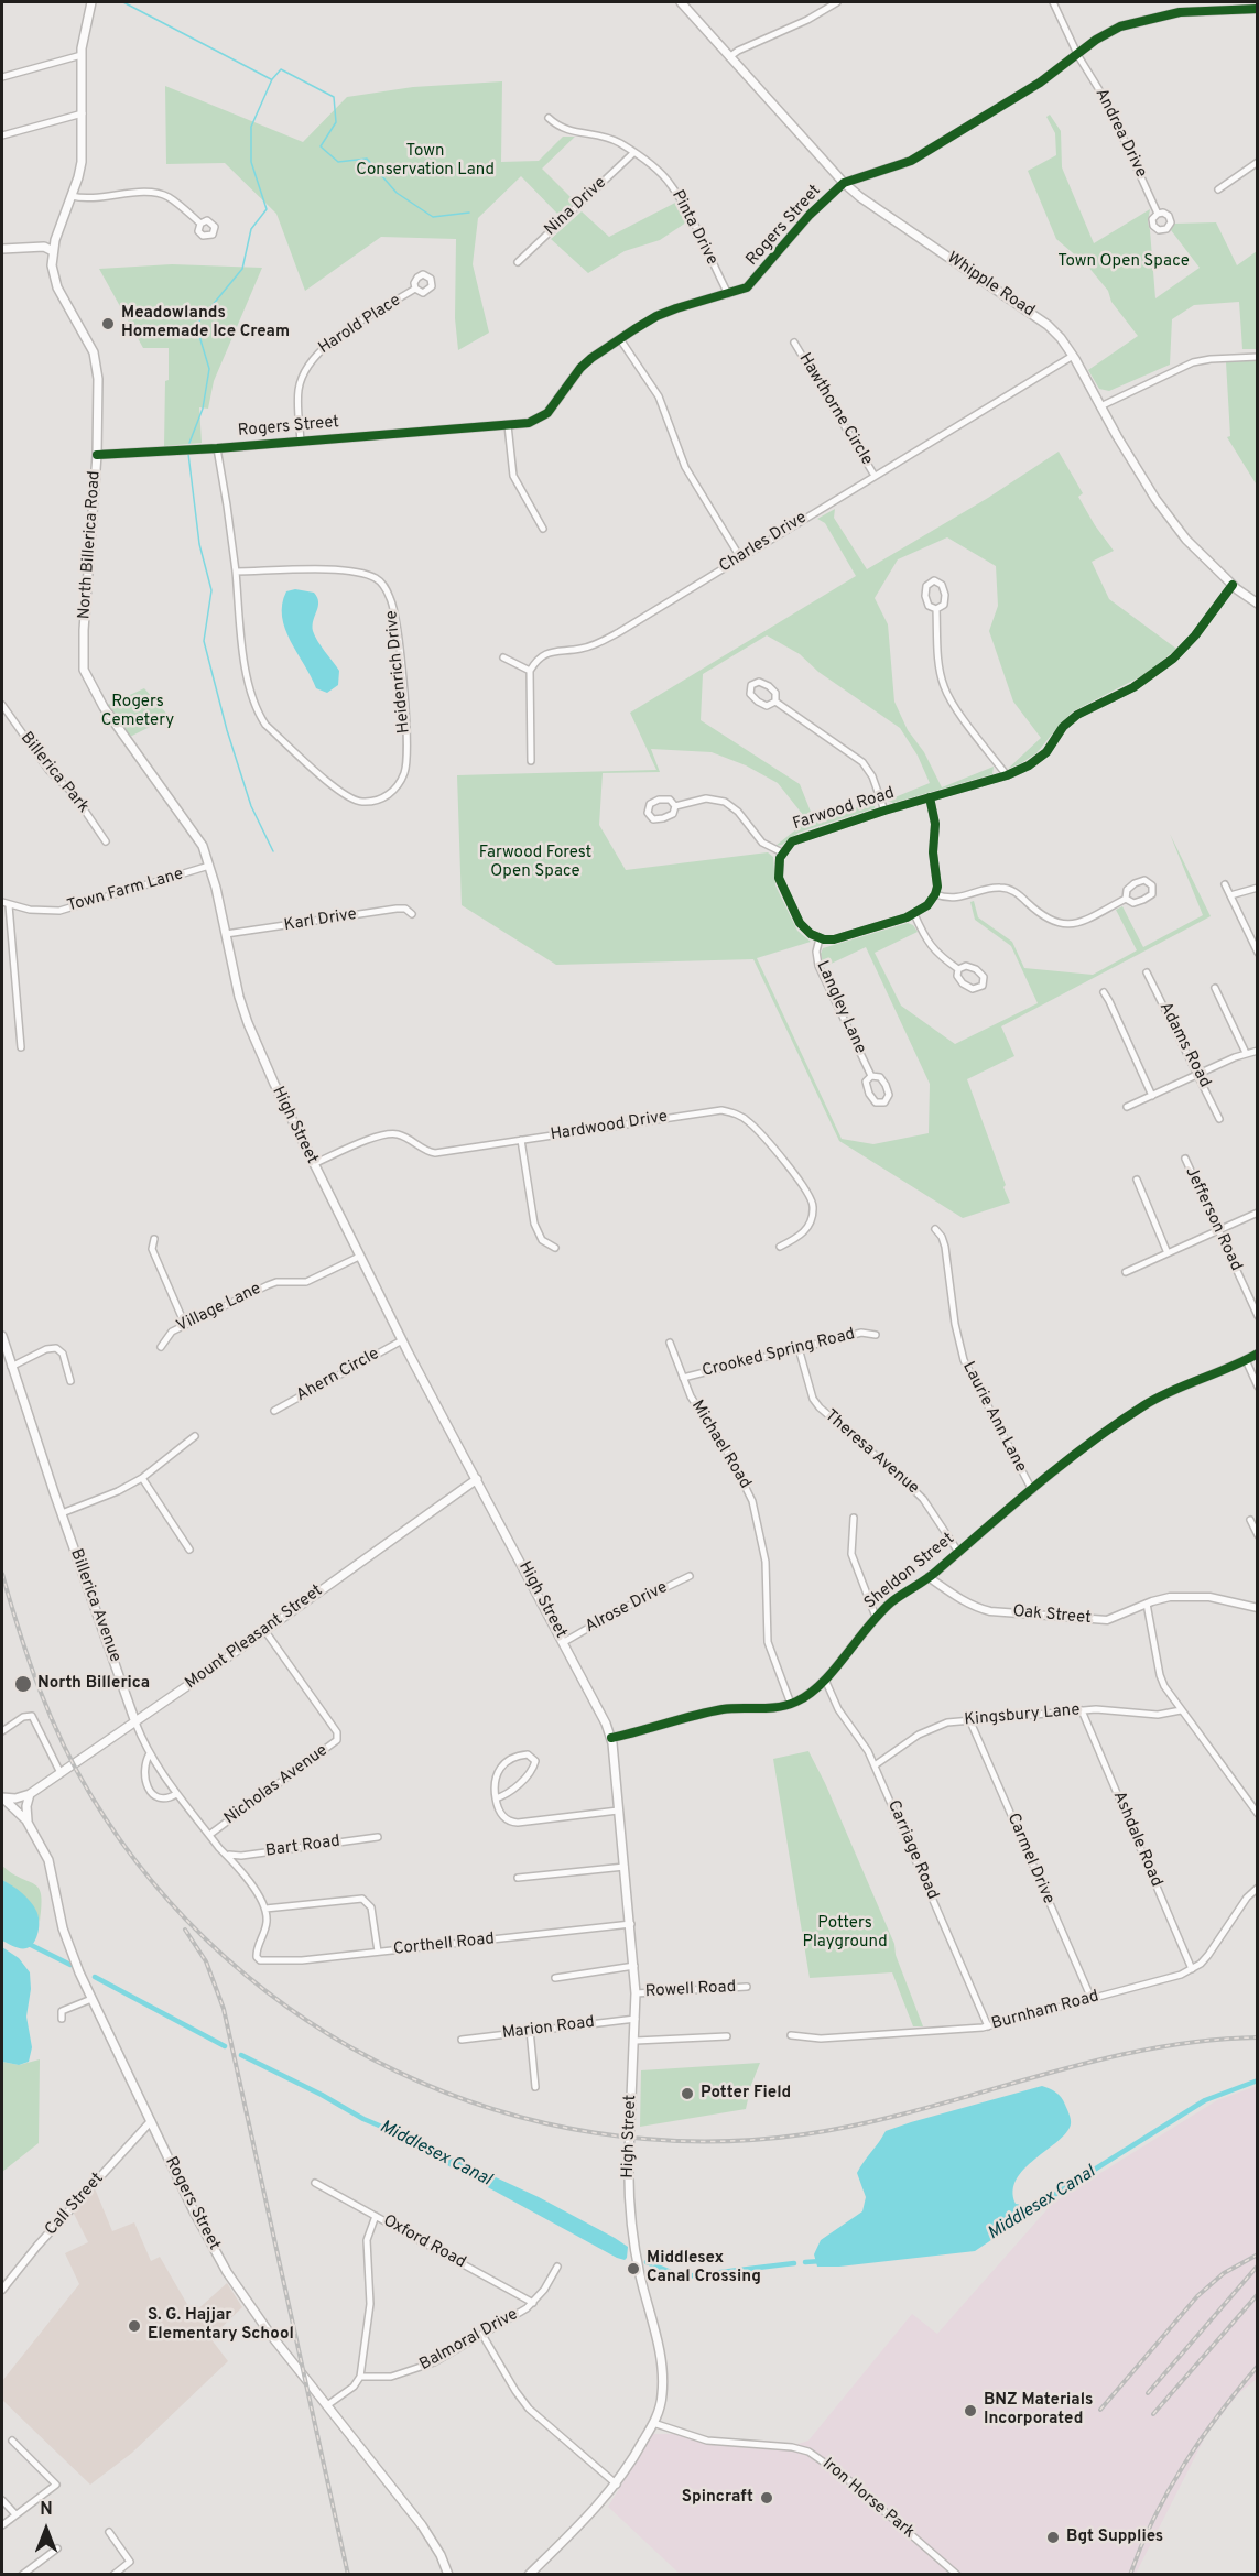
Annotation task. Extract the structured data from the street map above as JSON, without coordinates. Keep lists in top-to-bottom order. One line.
{"streets":{"main road":["Rogers Street","Whipple Road","North Billerica Road","High Street","Billerica Avenue","Mount Pleasant Street"],"street":["Andrea Drive","Nina Drive","Pinta Drive","Harold Place","Hawthorne Circle","Charles Drive","Heidenrich Drive","Billerica Park","Farwood Road","Town Farm Lane","Karl Drive","Langley Lane","Adams Road","Hardwood Drive","Jefferson Road","Village Lane","Crooked Spring Road","Ahern Circle","Laurie Ann Lane","Michael Road","Theresa Avenue","Sheldon Street","Alrose Drive","Oak Street","Kingsbury Lane","Nicholas Avenue","Ashdale Road","Bart Road","Carriage Road","Carmel Drive","Corthell Road","Rowell Road","Burnham Road","Marion Road","Call Street","Oxford Road","Balmoral Drive","Iron Horse Park"]},"crossings":[["Andrea Drive","Rogers Street"],["Nina Drive","Pinta Drive"],["Rogers Street","Pinta Drive"],["Rogers Street","Whipple Road"],["Rogers Street","Harold Place"],["Rogers Street","North Billerica Road"],["Rogers Street","Heidenrich Drive"],["Rogers Street","Mount Pleasant Street"],["Rogers Street","Call Street"],["Whipple Road","Charles Drive"],["Whipple Road","Farwood Road"],["Hawthorne Circle","Charles Drive"],["North Billerica Road","High Street"],["Farwood Road","Langley Lane"],["Town Farm Lane","High Street"],["Karl Drive","High Street"],["High Street","Hardwood Drive"],["High Street","Village Lane"],["High Street","Ahern Circle"],["High Street","Sheldon Street"],["High Street","Alrose Drive"],["High Street","Mount Pleasant Street"],["High Street","Corthell Road"],["High Street","Rowell Road"],["High Street","Marion Road"],["High Street","Iron Horse Park"],["Crooked Spring Road","Michael Road"],["Crooked Spring Road","Theresa Avenue"],["Laurie Ann Lane","Sheldon Street"],["Michael Road","Sheldon Street"],["Theresa Avenue","Sheldon Street"],["Sheldon Street","Oak Street"],["Sheldon Street","Carriage Road"],["Billerica Avenue","Mount Pleasant Street"],["Billerica Avenue","Nicholas Avenue"],["Billerica Avenue","Bart Road"],["Billerica Avenue","Corthell Road"],["Mount Pleasant Street","Nicholas Avenue"],["Kingsbury Lane","Ashdale Road"],["Kingsbury Lane","Carriage Road"],["Kingsbury Lane","Carmel Drive"],["Ashdale Road","Burnham Road"],["Carriage Road","Burnham Road"],["Carmel Drive","Burnham Road"],["Oxford Road","Balmoral Drive"]],"water":["Middlesex Canal"],"parks":["Town Conservation Land","Town Open Space","Rogers Cemetery","Farwood Forest Open Space","Potters Playground"],"places":["Meadowlands Homemade Ice Cream","North Billerica","Potter Field","Middlesex Canal Crossing","S. G. Hajjar Elementary School","BNZ Materials Incorporated","Spincraft","Bgt Supplies"],"north":"top"}
